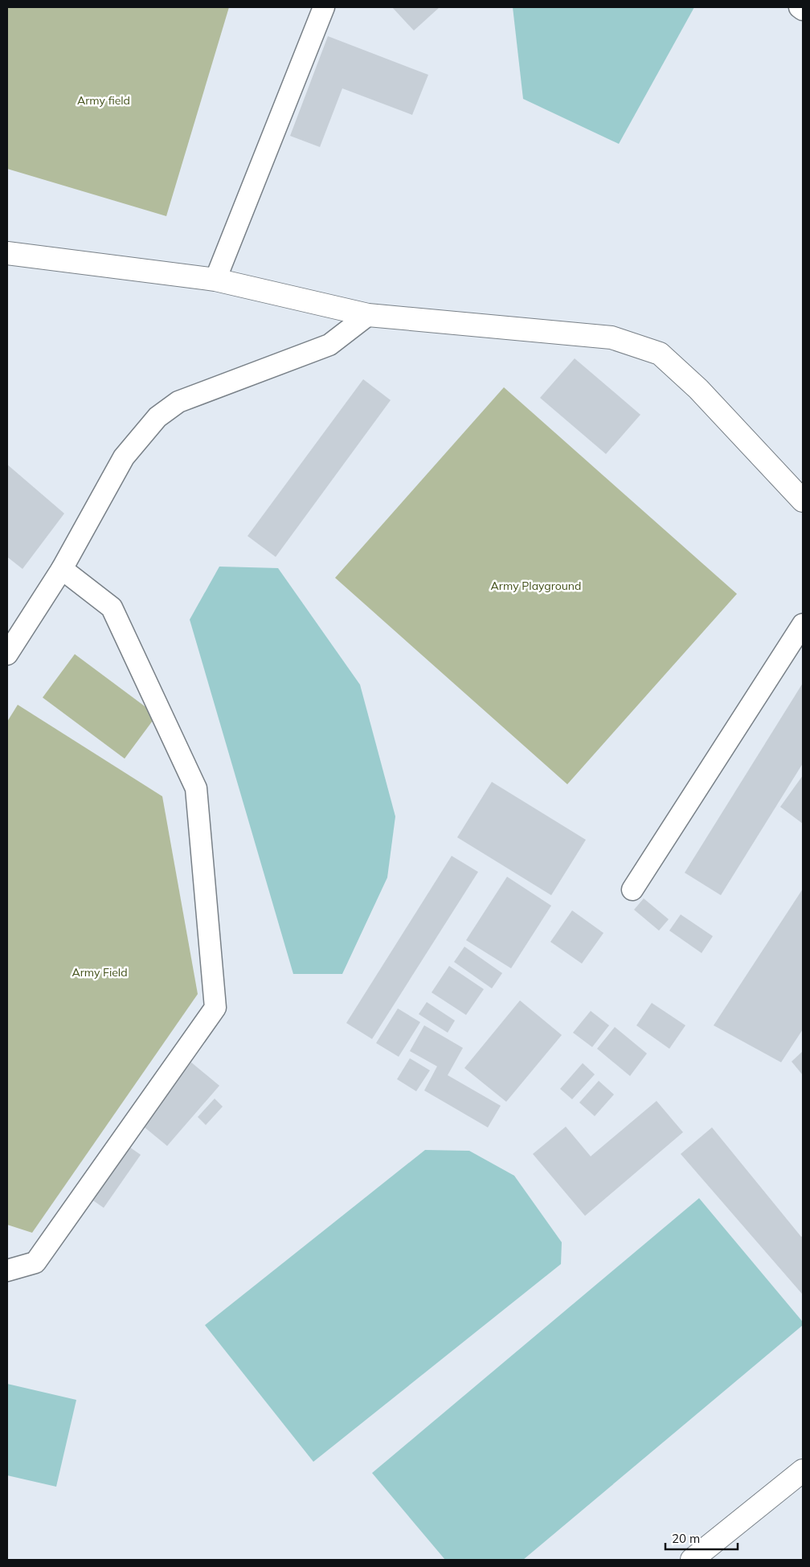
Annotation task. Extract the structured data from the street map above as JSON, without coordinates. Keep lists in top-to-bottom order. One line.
{"parks":["Army field","Army Playground","Army Field"],"scale_bar":"20 m"}
